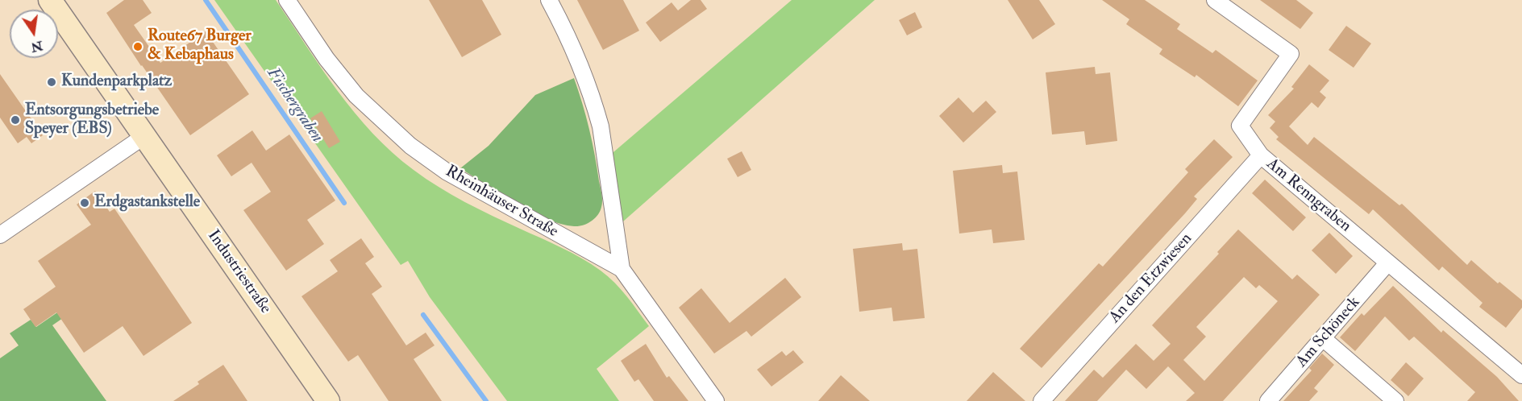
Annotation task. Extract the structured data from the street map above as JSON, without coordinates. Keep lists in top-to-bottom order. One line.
{"streets":{"street":["Am Renngraben","Rheinhäuser Straße","Industriestraße","An den Etzwiesen","Am Schöneck"]},"crossings":[["Am Renngraben","An den Etzwiesen"],["Am Renngraben","Am Schöneck"]],"water":["Fischergraben"],"places":["Route67 Burger & Kebaphaus","Kundenparkplatz","Entsorgungsbetriebe Speyer (EBS)","Erdgastankstelle"],"north":"bottom"}
